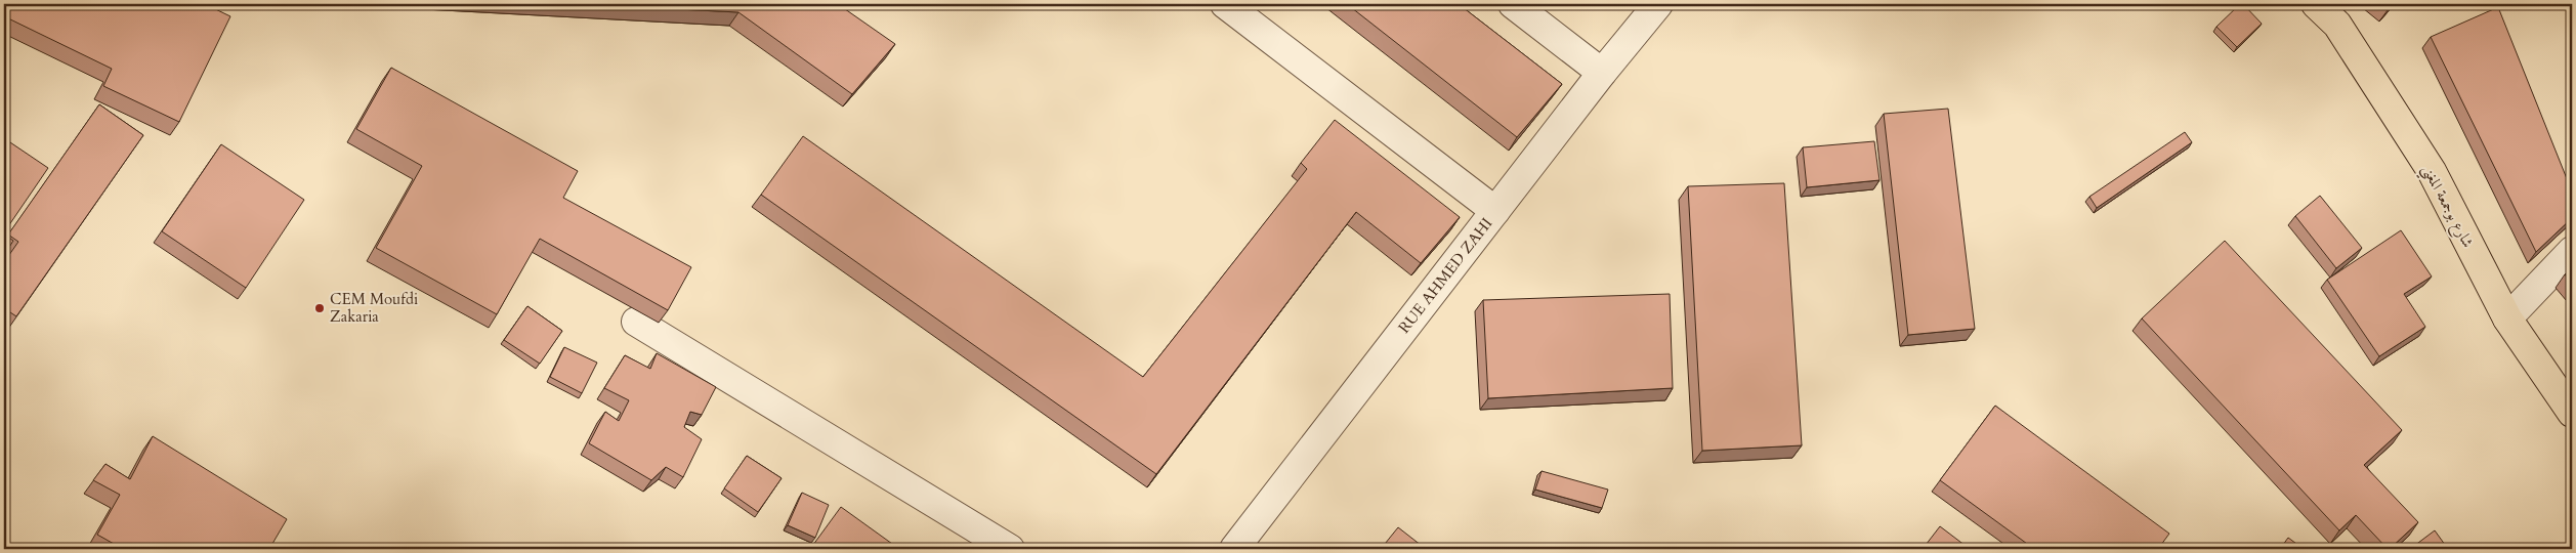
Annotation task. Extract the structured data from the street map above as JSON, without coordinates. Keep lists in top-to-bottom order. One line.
{"streets":{"main road":["شارع بوجمعة المغني"],"street":["RUE AHMED ZAHI"]},"places":["CEM Moufdi Zakaria"]}
